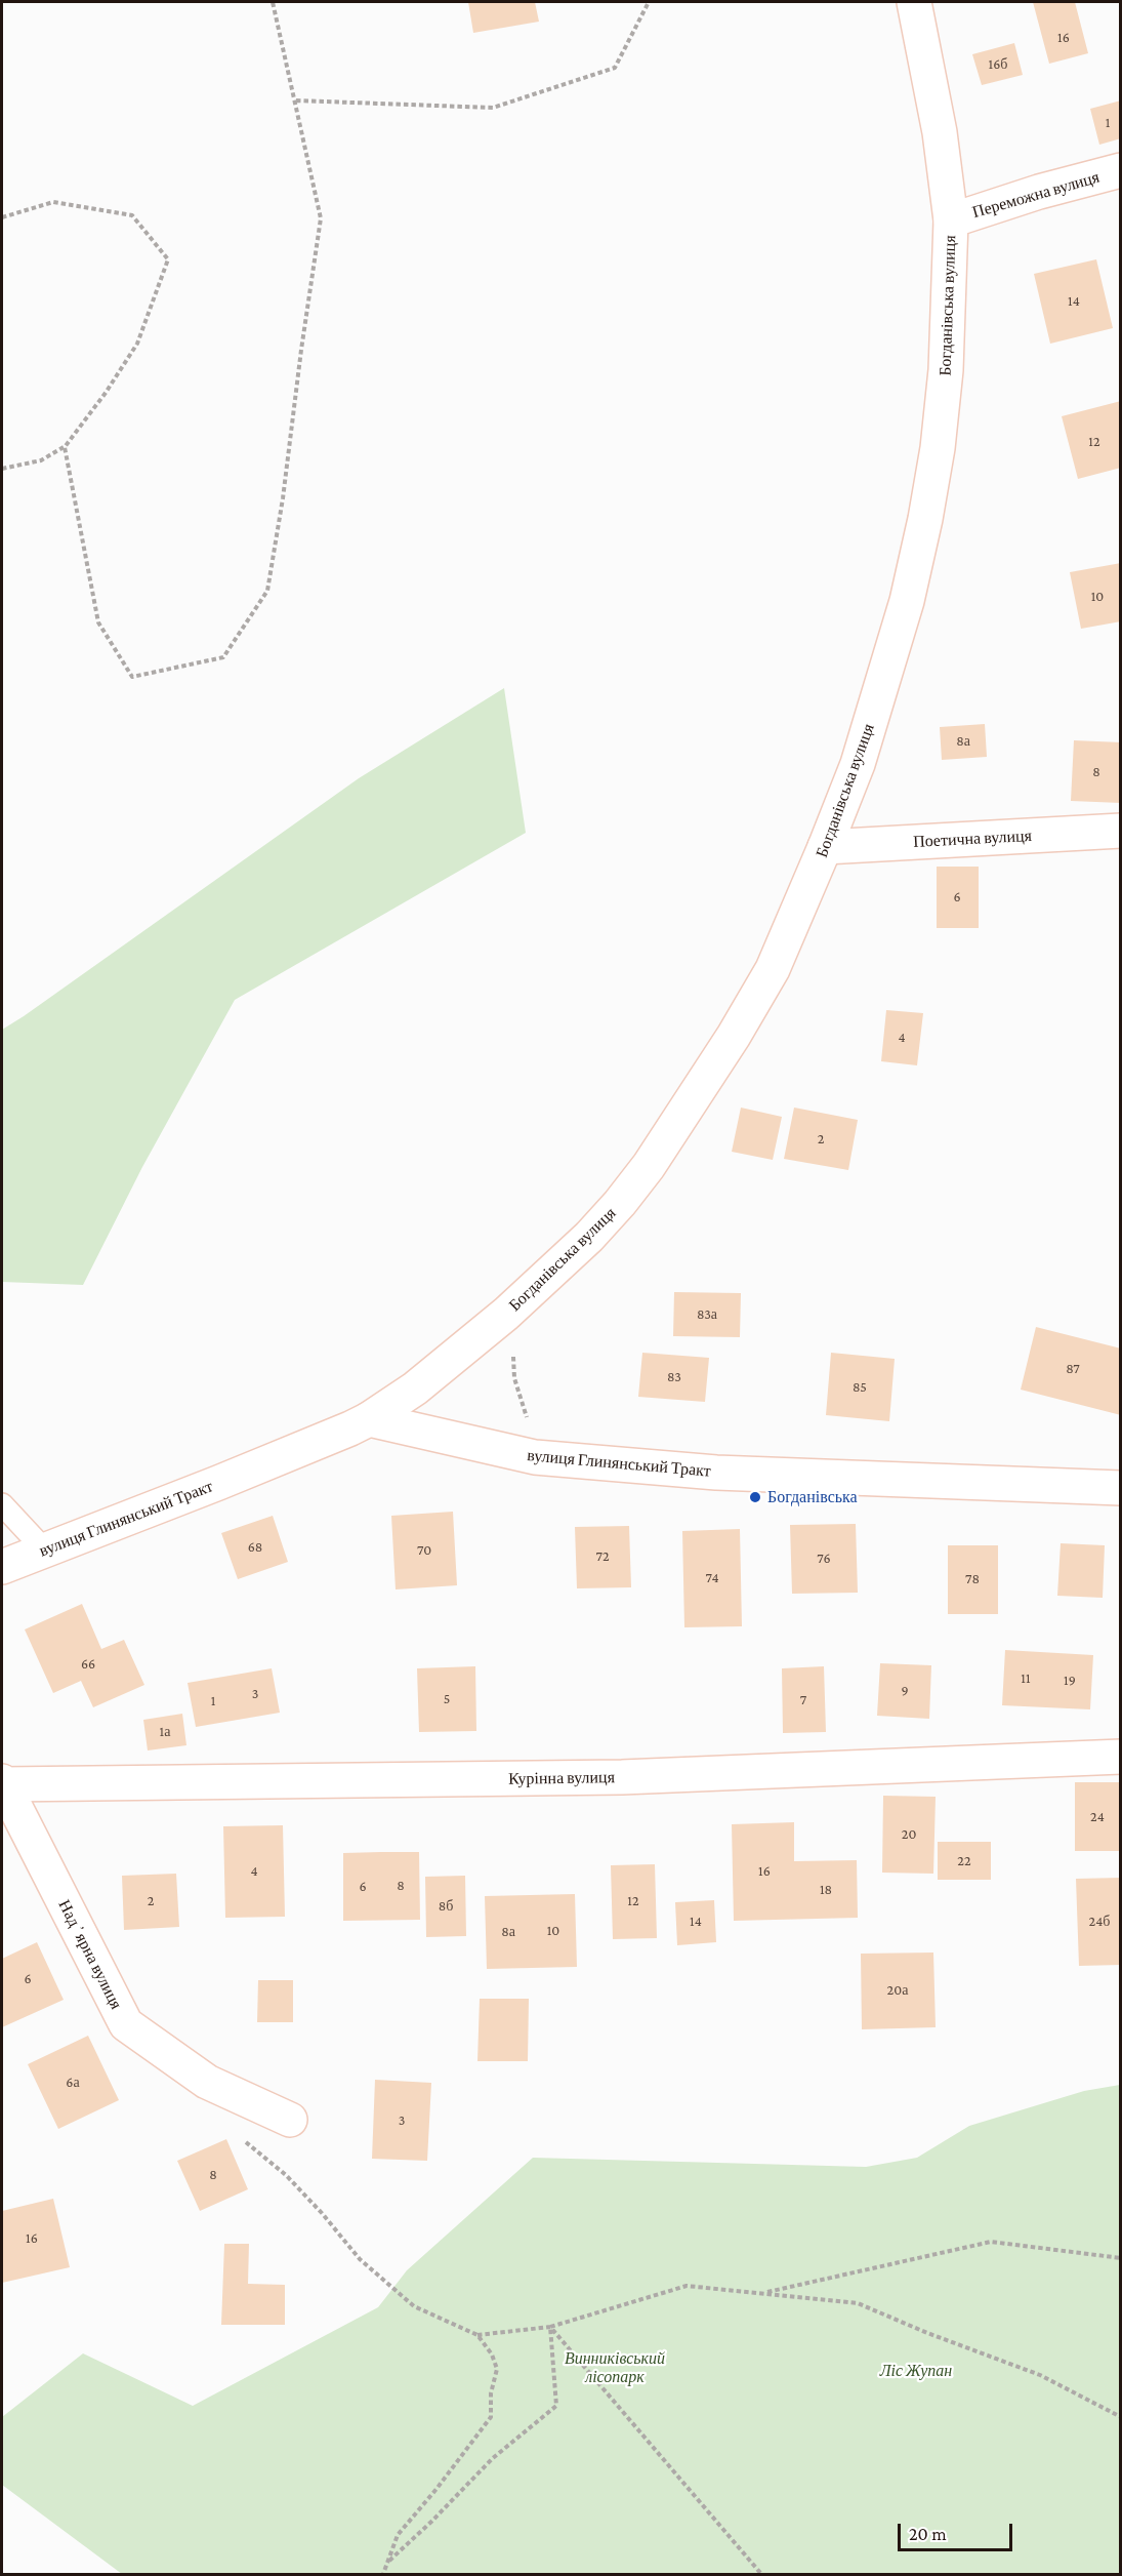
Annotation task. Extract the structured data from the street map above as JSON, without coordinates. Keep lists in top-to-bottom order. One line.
{"streets":{"main road":["Переможна вулиця","Богданівська вулиця","Поетична вулиця","вулиця Глинянський Тракт","Курінна вулиця","Надʼярна вулиця"]},"crossings":[["Переможна вулиця","Богданівська вулиця"],["Богданівська вулиця","Поетична вулиця"],["Богданівська вулиця","вулиця Глинянський Тракт"],["Курінна вулиця","Надʼярна вулиця"]],"parks":["Винниківський лісопарк","Ліс Жупан"],"places":["Богданівська"],"house_numbers":["16","16б","1","14","12","10","8а","8","6","4","2","83а","87","83","85","68","70","72","76","74","78","66","11","19","9","3","5","7","1","1а","24","20","22","4","16","8","6","18","2","12","8б","14","24б","10","8а","6","20а","6а","3","8","16"],"scale_bar":"20 m"}
